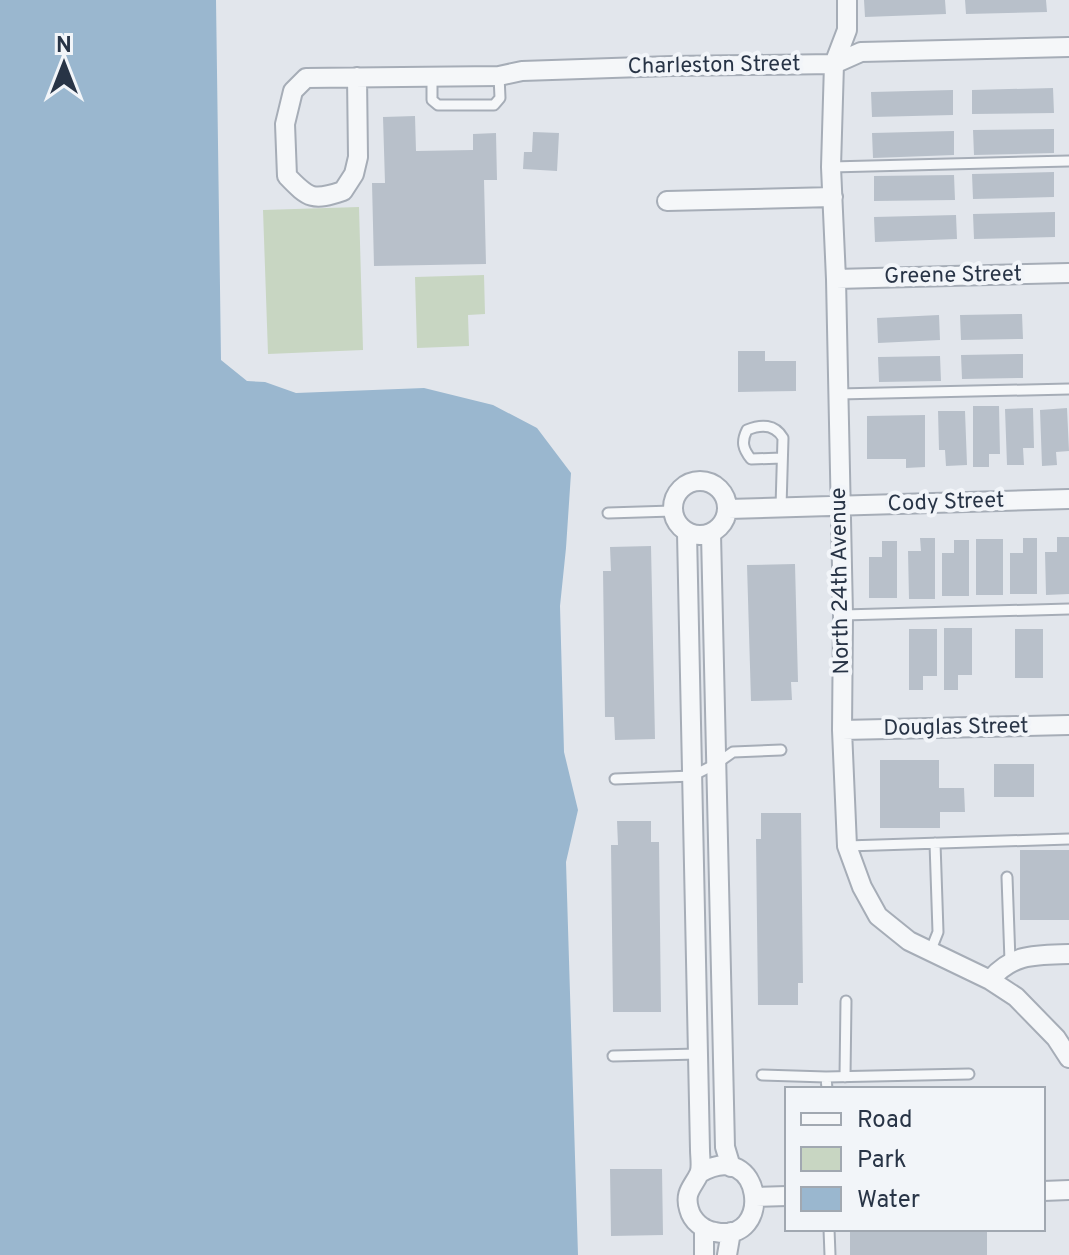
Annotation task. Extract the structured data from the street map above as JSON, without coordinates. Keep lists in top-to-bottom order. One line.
{"streets":{"street":["Charleston Street","Greene Street","Cody Street","North 24th Avenue","Douglas Street"]},"crossings":[["Charleston Street","North 24th Avenue"],["Greene Street","North 24th Avenue"],["Cody Street","North 24th Avenue"],["North 24th Avenue","Douglas Street"]],"legend":["Road","Park","Water"],"north":"top"}
